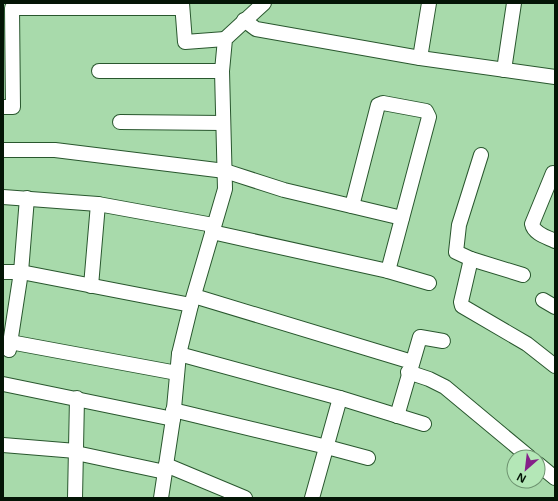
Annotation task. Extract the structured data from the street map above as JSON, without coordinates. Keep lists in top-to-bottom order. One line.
{"north":"bottom left"}
